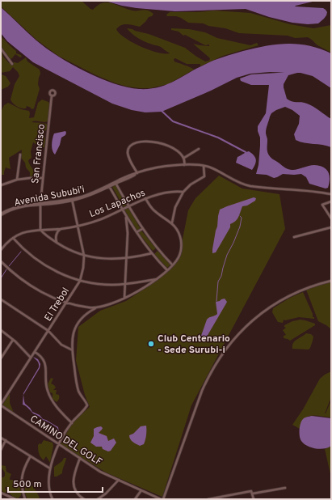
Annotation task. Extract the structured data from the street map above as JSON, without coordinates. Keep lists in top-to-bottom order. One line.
{"streets":{"street":["San Francisco","Avenida Sububi'i","Los Lapachos","El Trebol","CAMINO DEL GOLF"]},"crossings":[["San Francisco","Avenida Sububi'i"],["San Francisco","Los Lapachos"],["Avenida Sububi'i","El Trebol"],["Los Lapachos","El Trebol"],["El Trebol","CAMINO DEL GOLF"]],"places":["Club Centenario - Sede Surubi-i"],"scale_bar":"500 m"}
